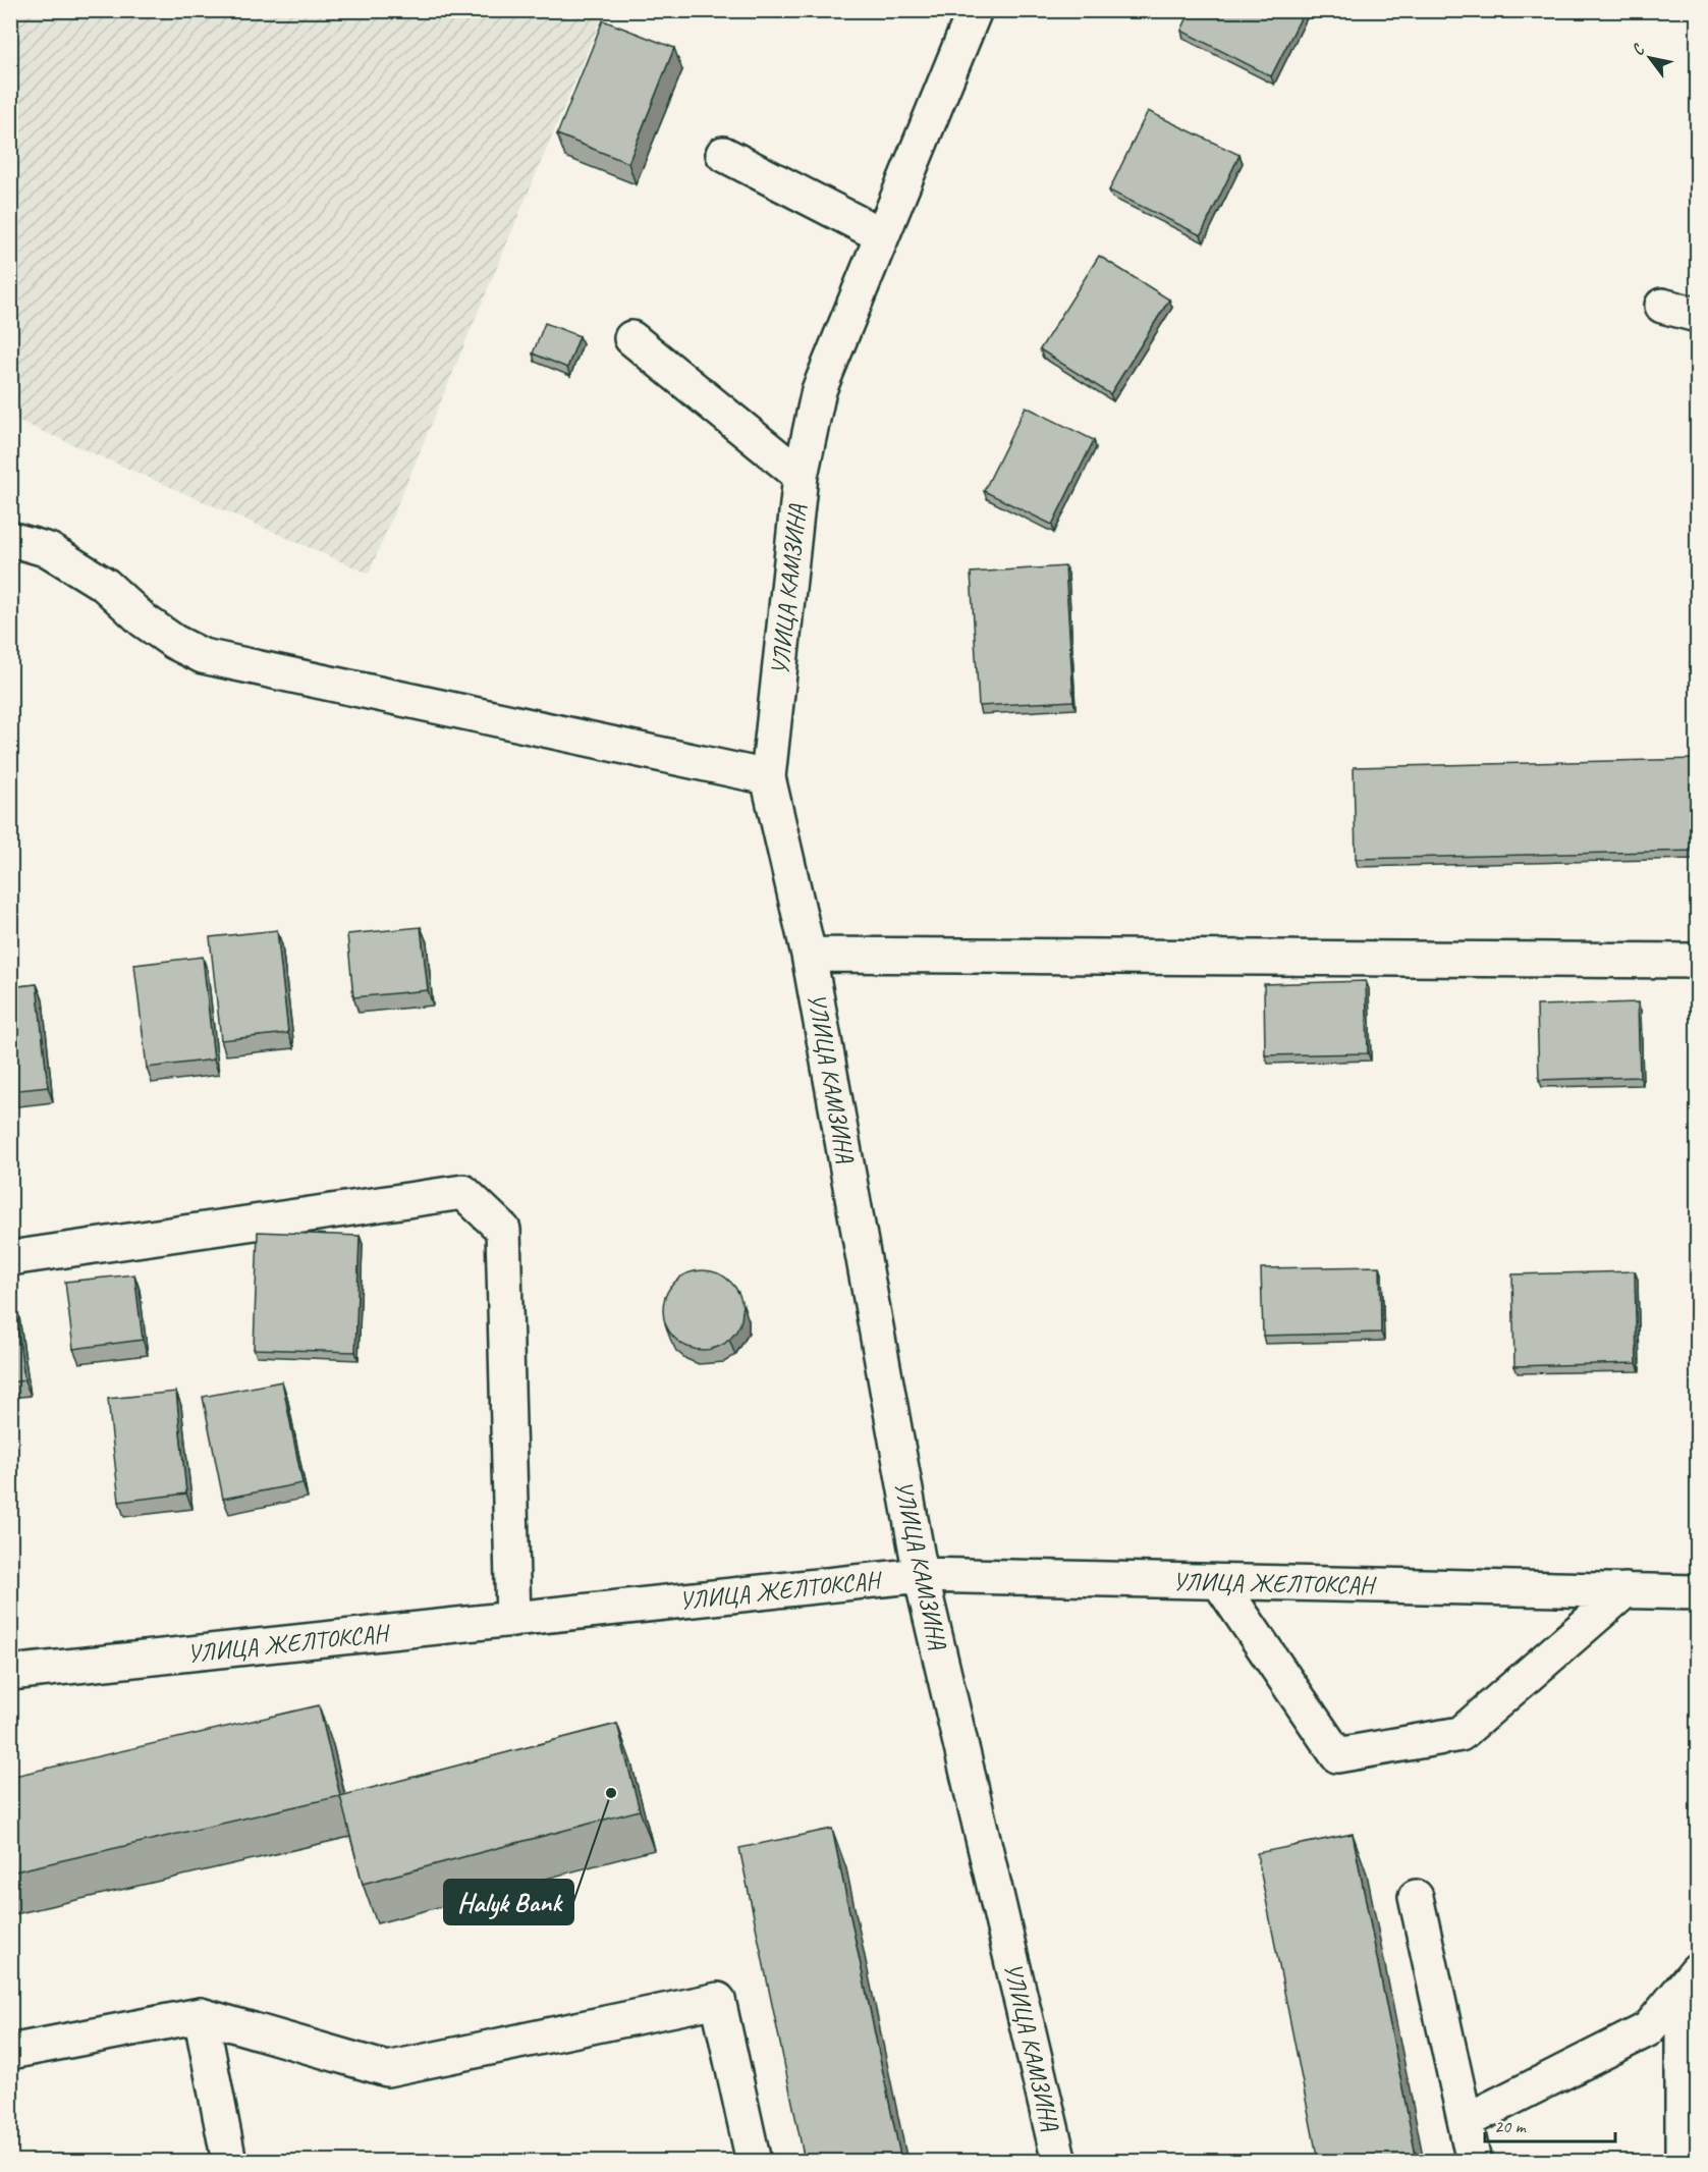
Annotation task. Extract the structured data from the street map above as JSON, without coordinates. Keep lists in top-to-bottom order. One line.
{"streets":{"street":["УЛИЦА КАМЗИНА","УЛИЦА ЖЕЛТОКСАН"]},"crossings":[["УЛИЦА КАМЗИНА","УЛИЦА ЖЕЛТОКСАН"]],"places":["Halyk Bank"],"scale_bar":"20 m","north":"top left"}
